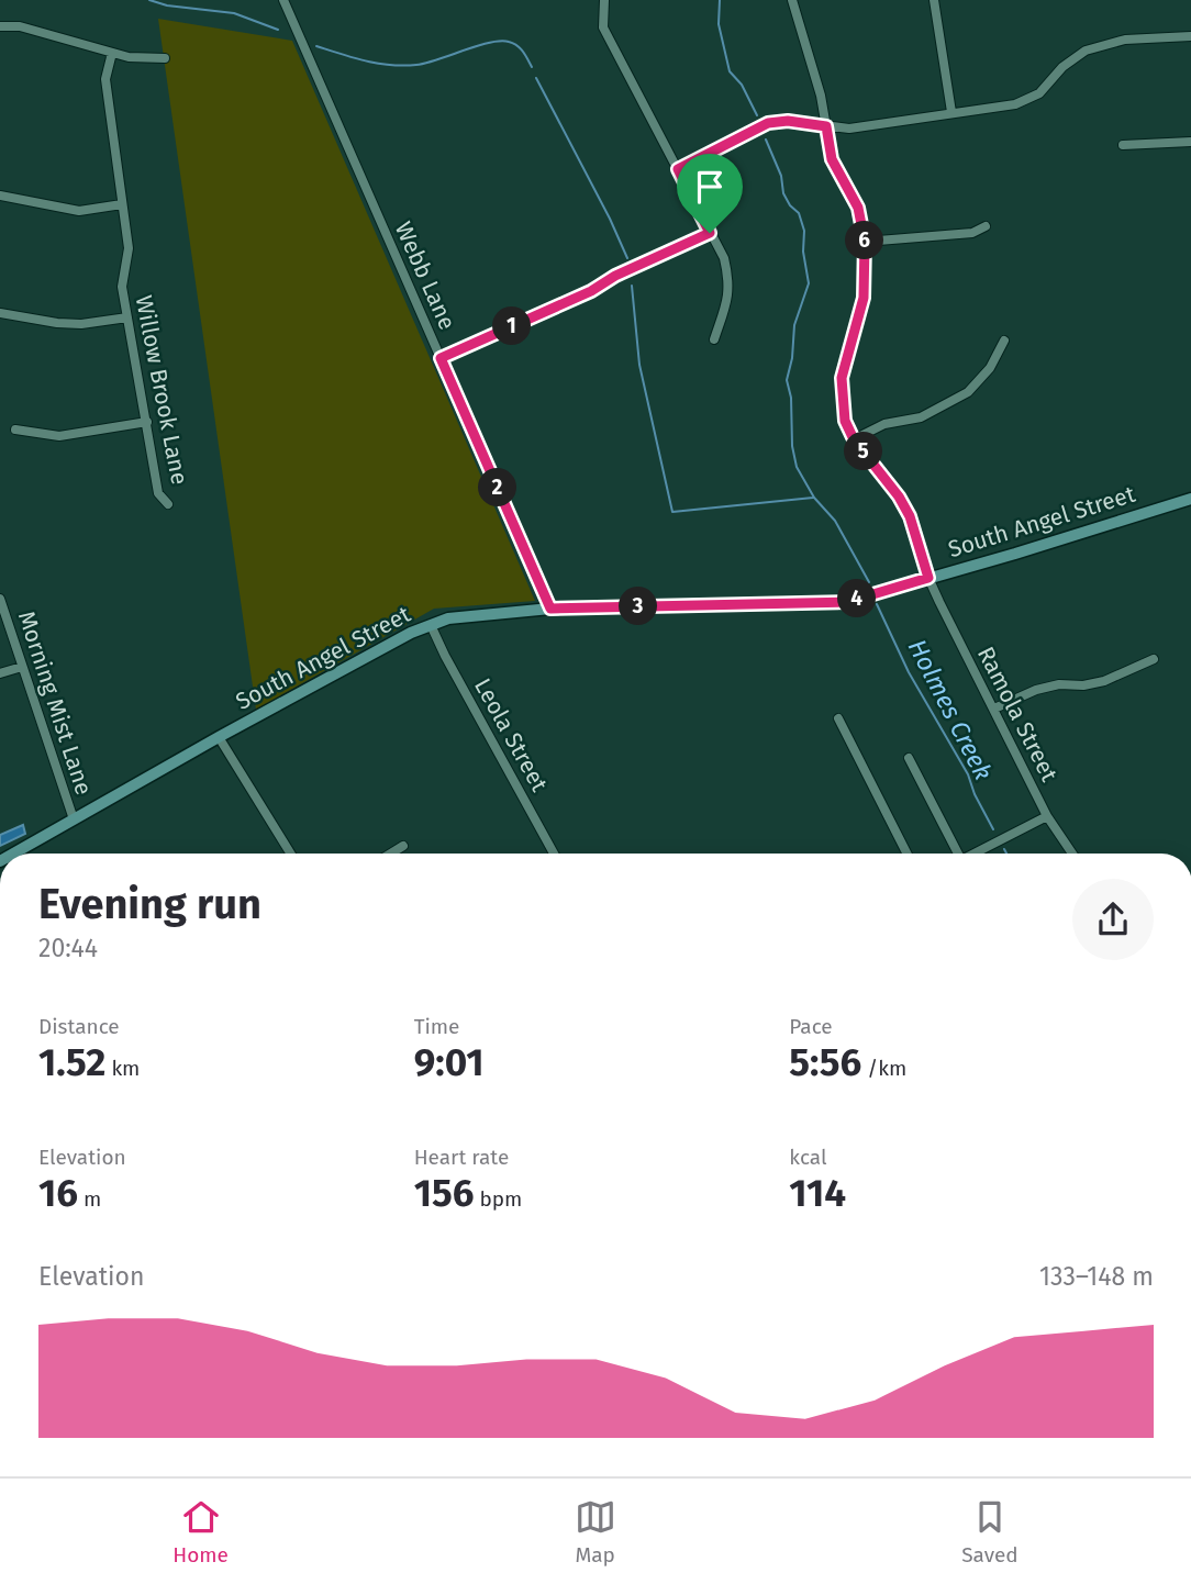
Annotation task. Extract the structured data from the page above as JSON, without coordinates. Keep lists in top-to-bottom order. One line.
{"streets":{"street":["Webb Lane","Willow Brook Lane","South Angel Street","Morning Mist Lane","Ramola Street","Leola Street"]},"crossings":[["Webb Lane","South Angel Street"],["South Angel Street","Morning Mist Lane"],["South Angel Street","Ramola Street"],["South Angel Street","Leola Street"]],"water":["Holmes Creek"],"page":{"pins":["6","1","5","2","4","3"],"heading":["Evening run","20:44"],"stats":[["Distance","1.52 km"],["Time","9:01"],["Pace","5:56 /km"],["Elevation","16 m"],["Heart rate","156 bpm"],["kcal","114"]],"chart":["Elevation","133–148 m"],"tabs":["Home","Map","Saved"]}}
